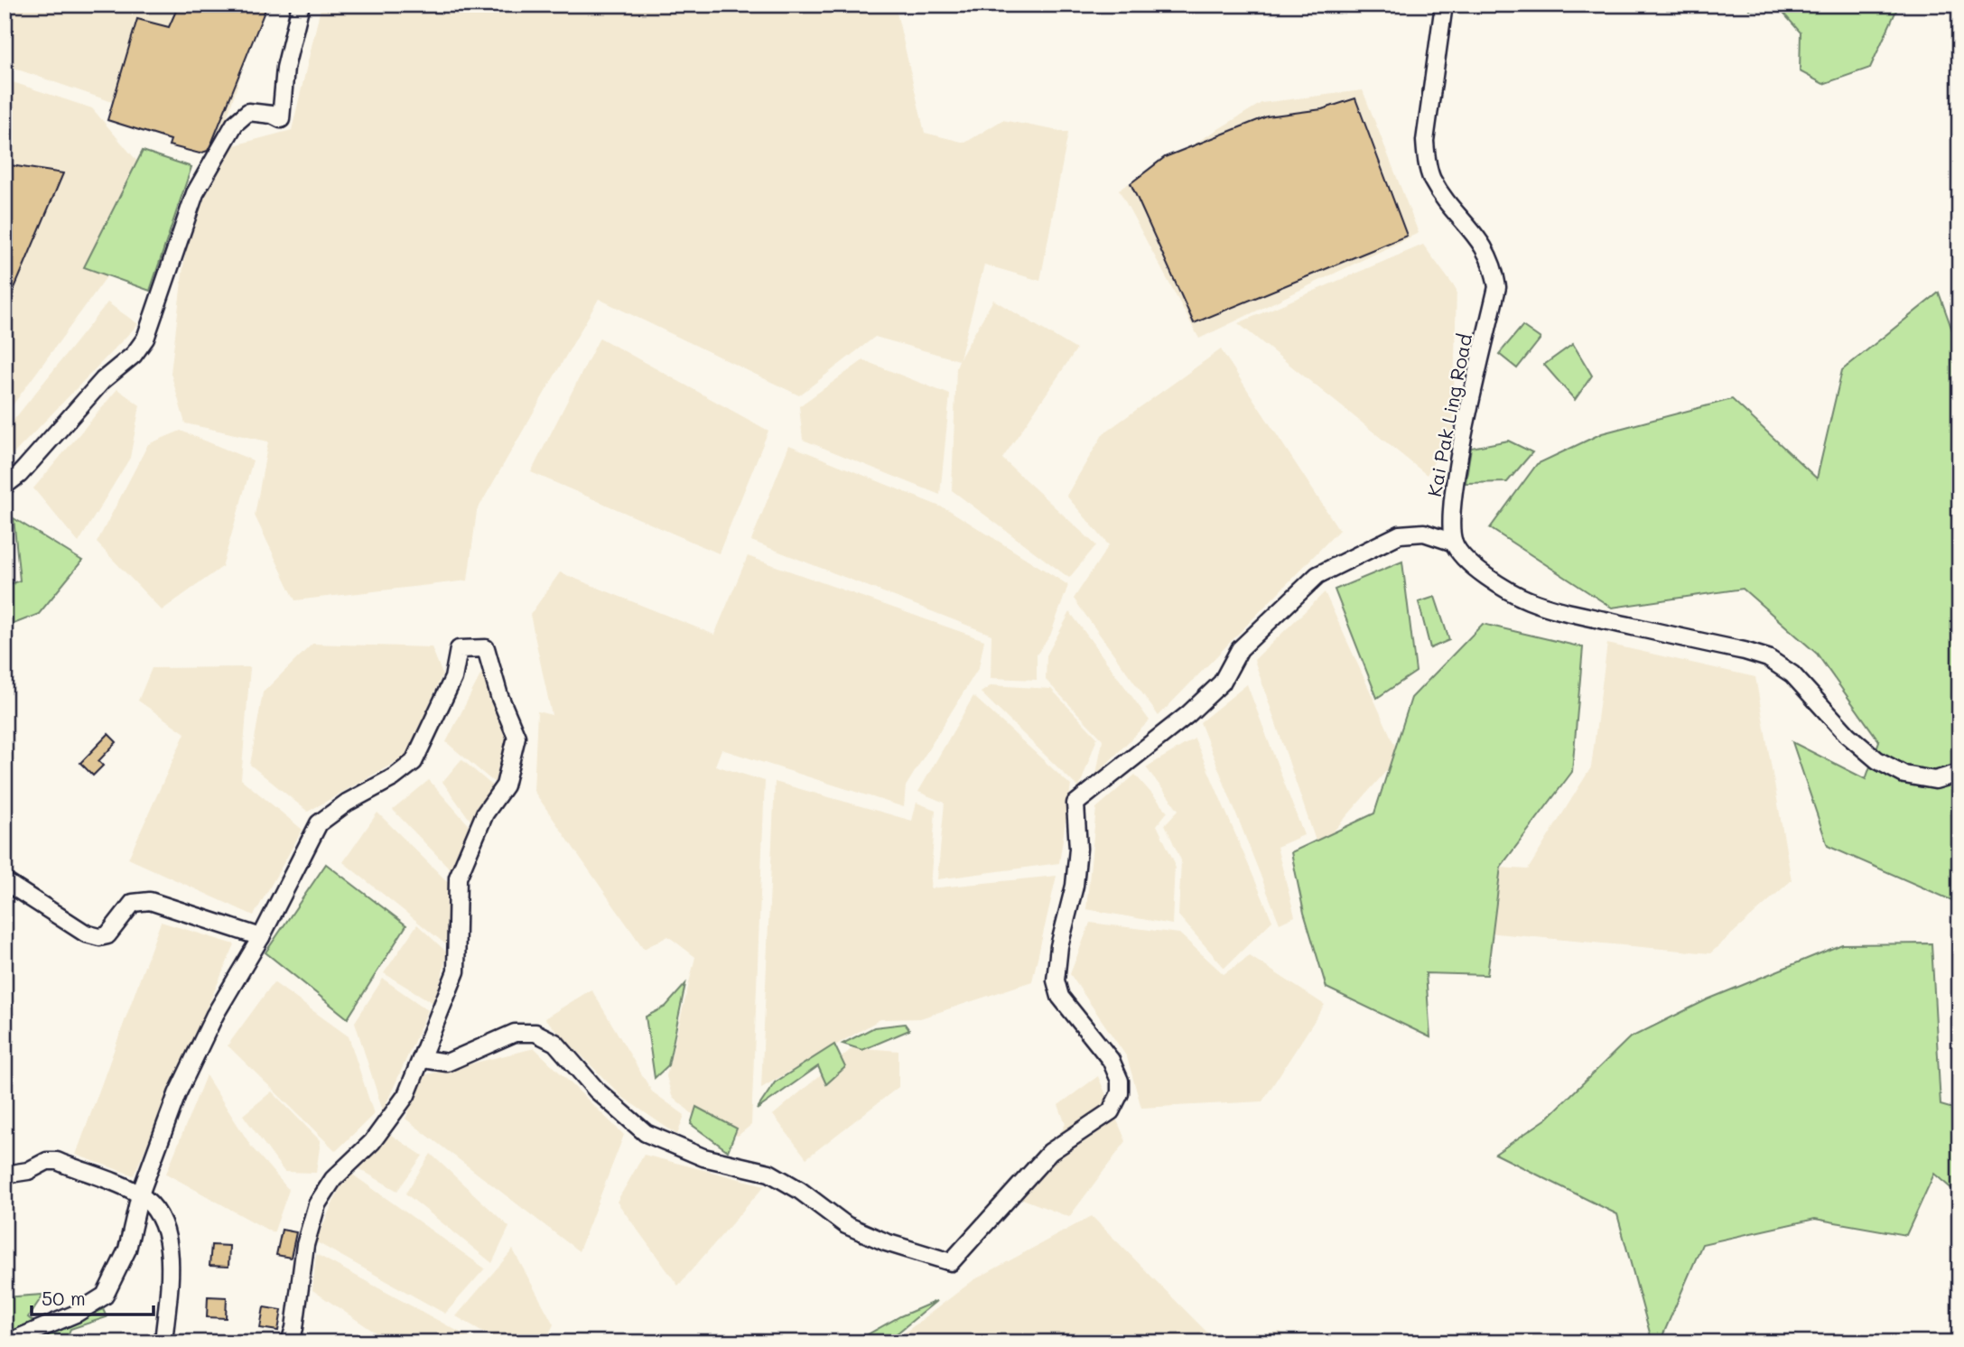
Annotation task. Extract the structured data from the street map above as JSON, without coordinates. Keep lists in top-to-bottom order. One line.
{"streets":{"street":["Kai Pak Ling Road"]},"scale_bar":"50 m"}
